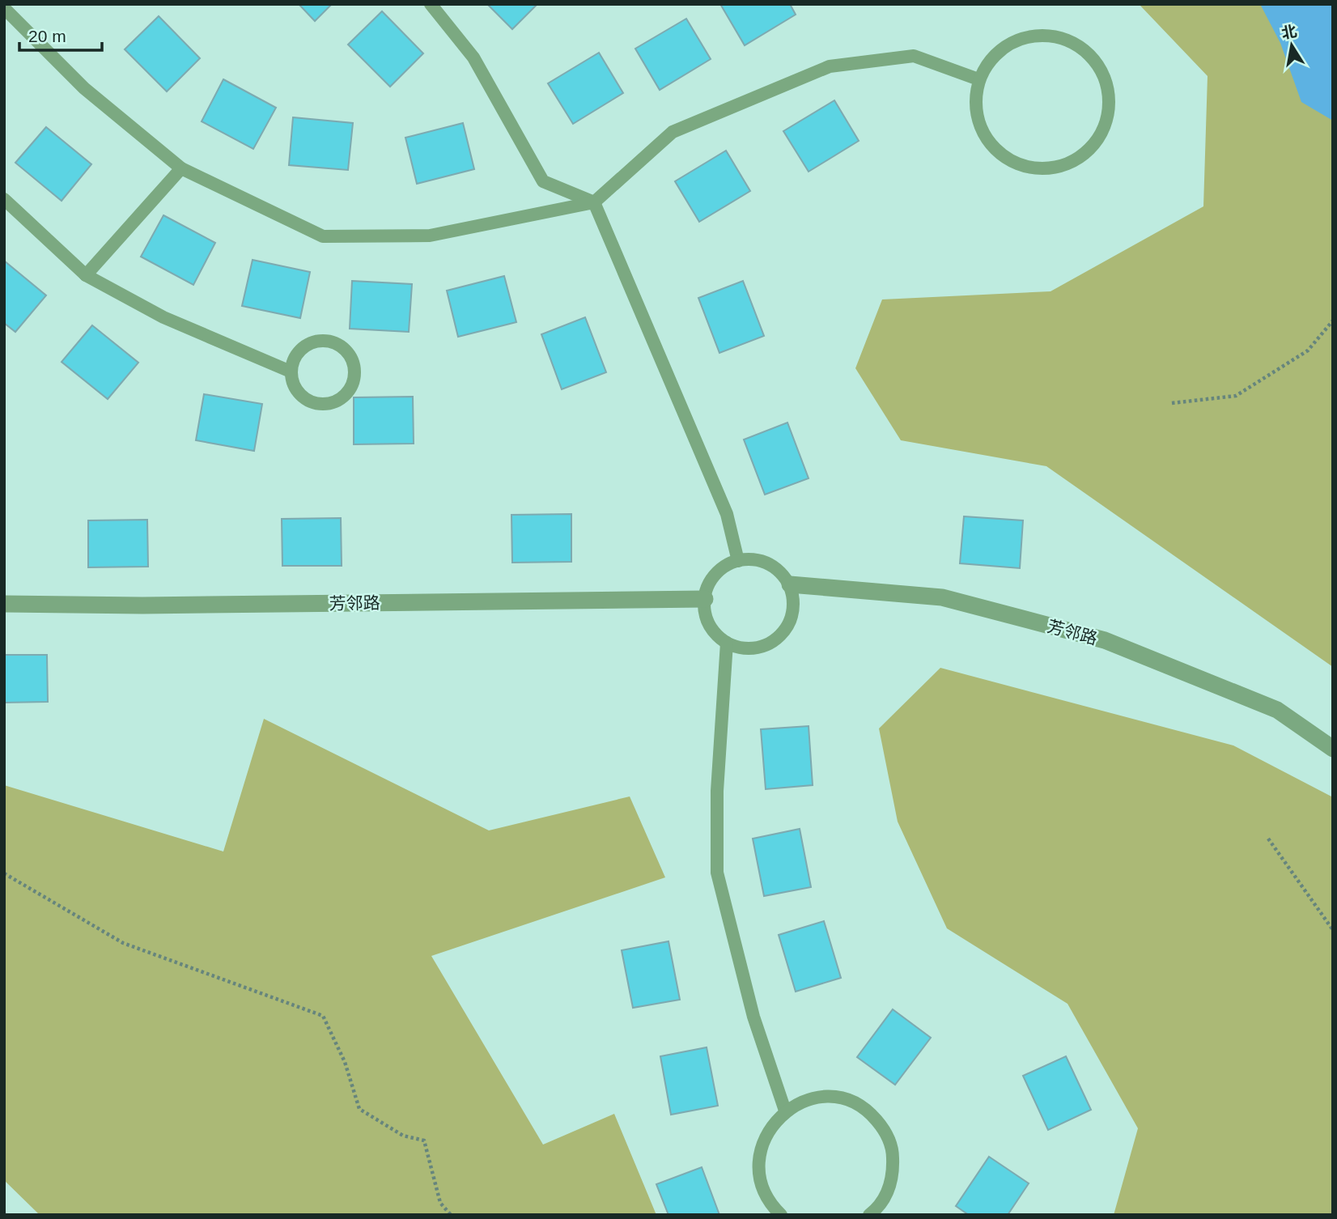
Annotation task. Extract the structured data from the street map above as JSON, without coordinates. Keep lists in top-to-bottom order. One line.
{"streets":{"street":["芳邻路"]},"scale_bar":"20 m","north":"top"}
